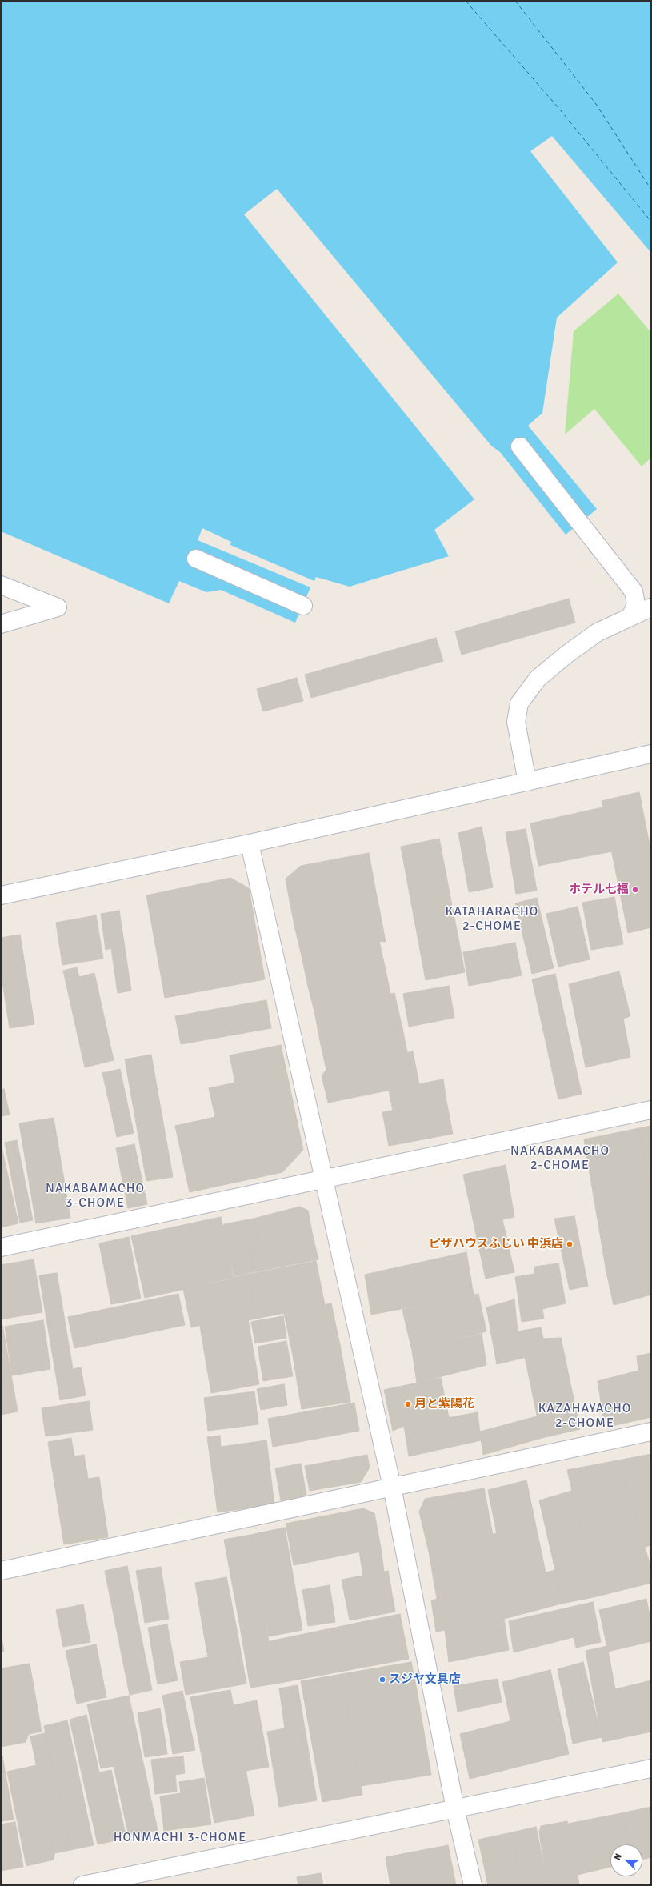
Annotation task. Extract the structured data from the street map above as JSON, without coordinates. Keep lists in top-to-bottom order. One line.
{"districts":["KATAHARACHO 2-CHOME","NAKABAMACHO 2-CHOME","NAKABAMACHO 3-CHOME","KAZAHAYACHO 2-CHOME","HONMACHI 3-CHOME"],"places":["ホテル七福","ピザハウスふじい 中浜店","月と紫陽花","スジヤ文具店"],"north":"top left"}
